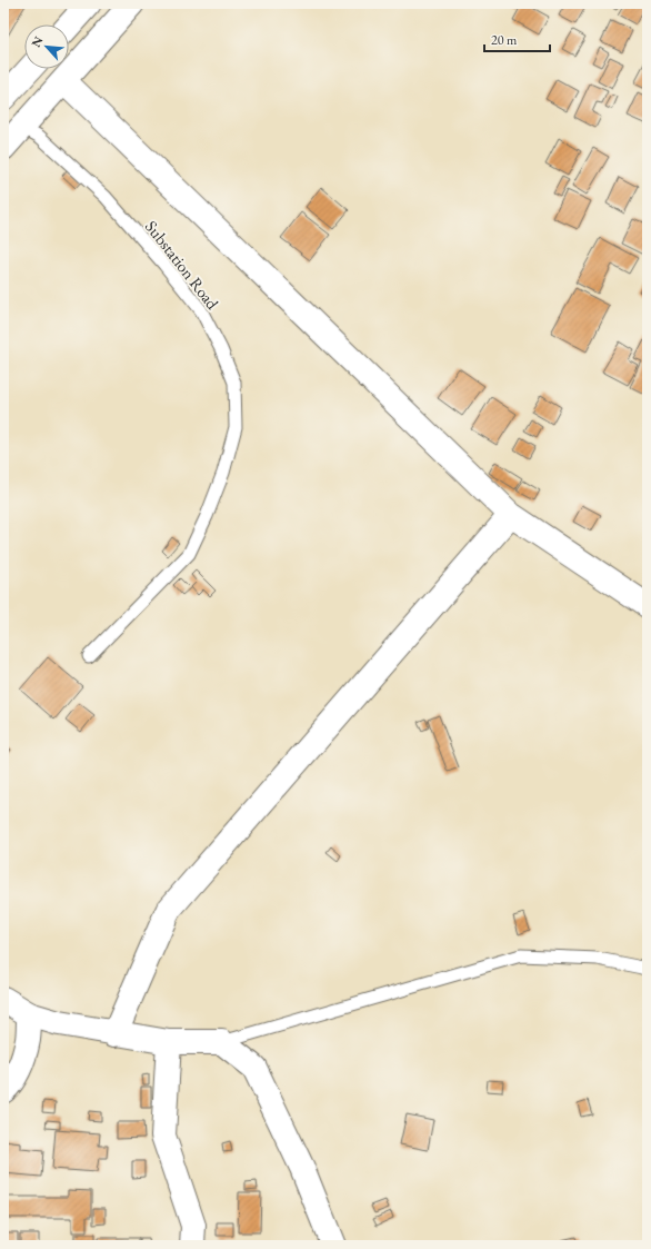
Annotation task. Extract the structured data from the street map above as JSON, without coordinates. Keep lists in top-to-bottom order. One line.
{"streets":{"lane":["Substation Road"]},"scale_bar":"20 m","north":"top left"}
